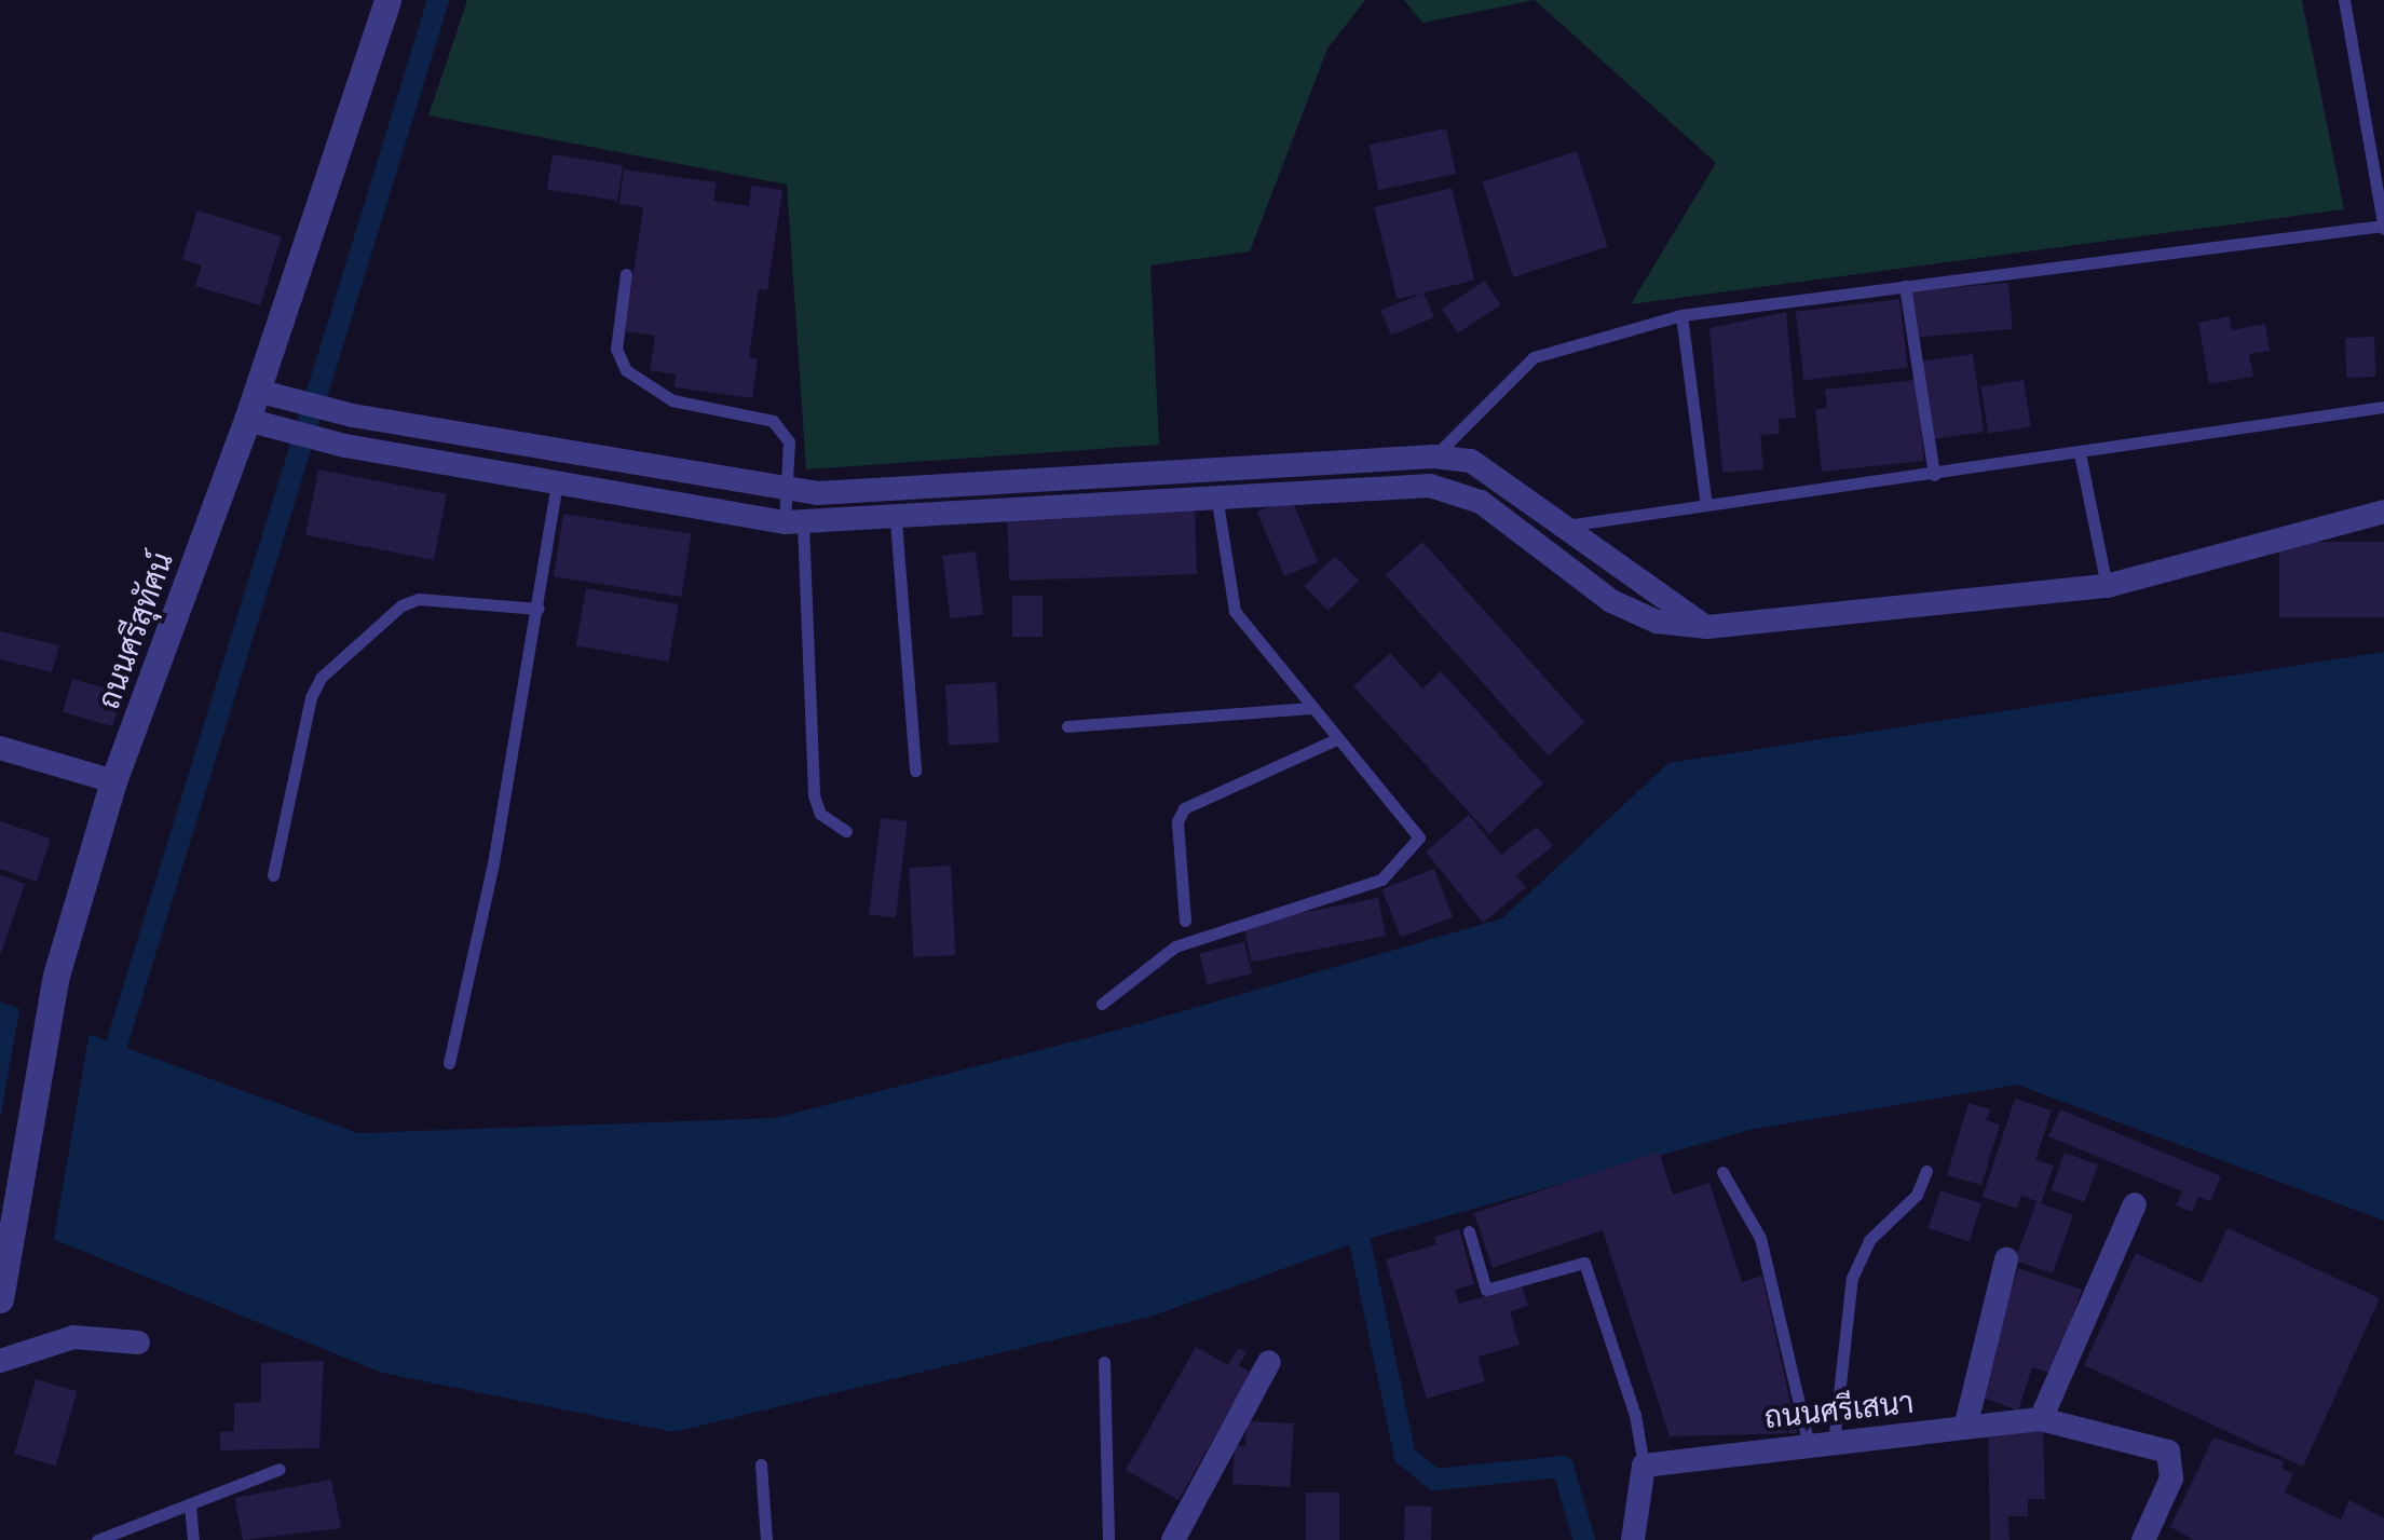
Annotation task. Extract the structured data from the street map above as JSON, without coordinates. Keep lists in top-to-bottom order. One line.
{"streets":{"street":["ถนนศรีสุทัศน์","ถนนศรีเสนา"]}}
